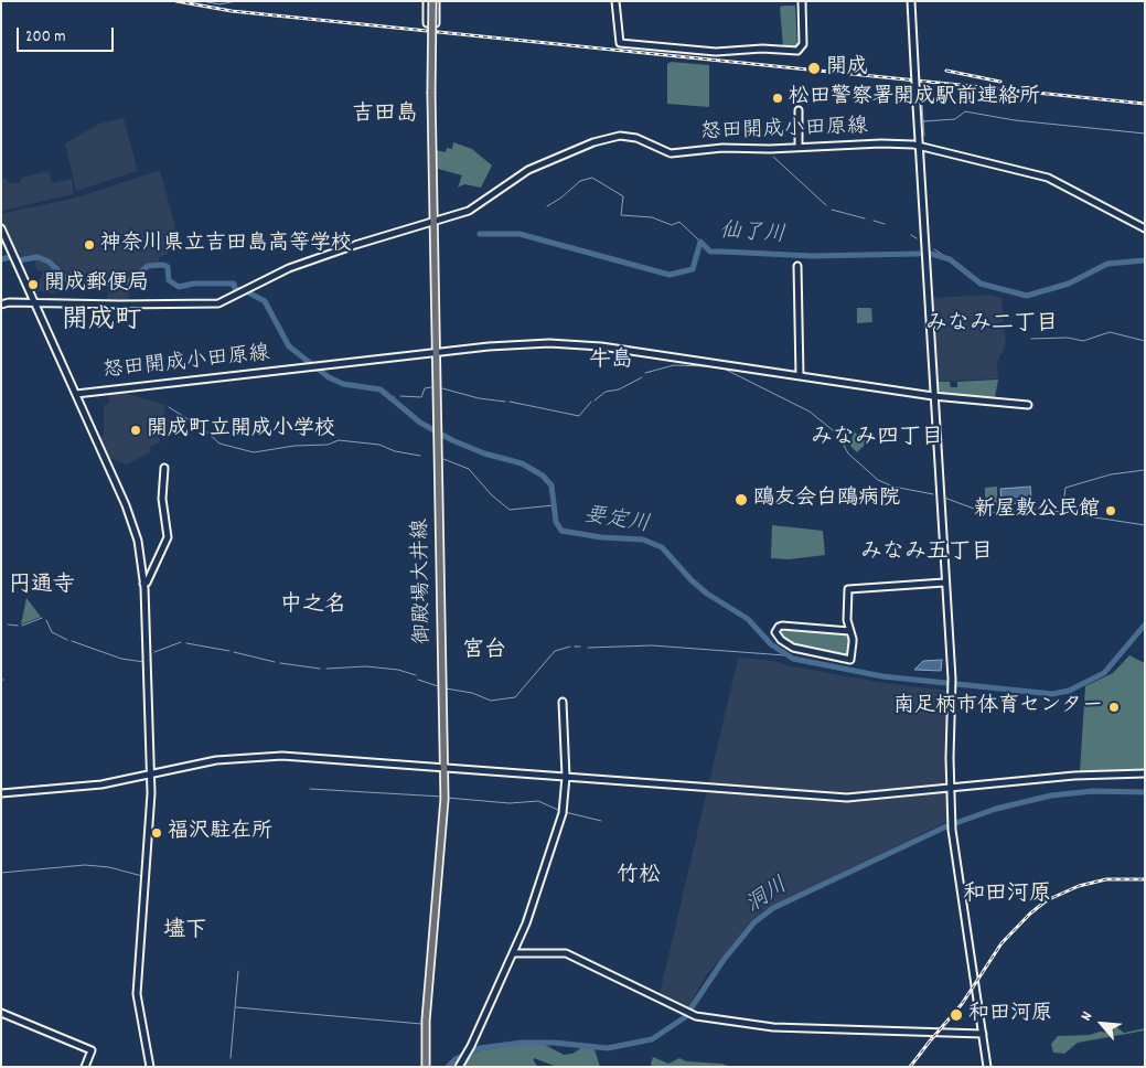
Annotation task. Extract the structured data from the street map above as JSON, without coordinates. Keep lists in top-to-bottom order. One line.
{"streets":{"main road":["御殿場大井線"],"street":["怒田開成小田原線"]},"crossings":[["怒田開成小田原線","御殿場大井線"]],"districts":["吉田島","開成町","みなみ二丁目","牛島","みなみ四丁目","みなみ五丁目","円通寺","中之名","宮台","竹松","和田河原","壗下"],"water":["仙了川","要定川","洞川"],"places":["開成","松田警察署開成駅前連絡所","神奈川県立吉田島高等学校","開成郵便局","開成町立開成小学校","鴎友会白鴎病院","新屋敷公民館","南足柄市体育センター","福沢駐在所","和田河原"],"scale_bar":"200 m","north":"top left"}
